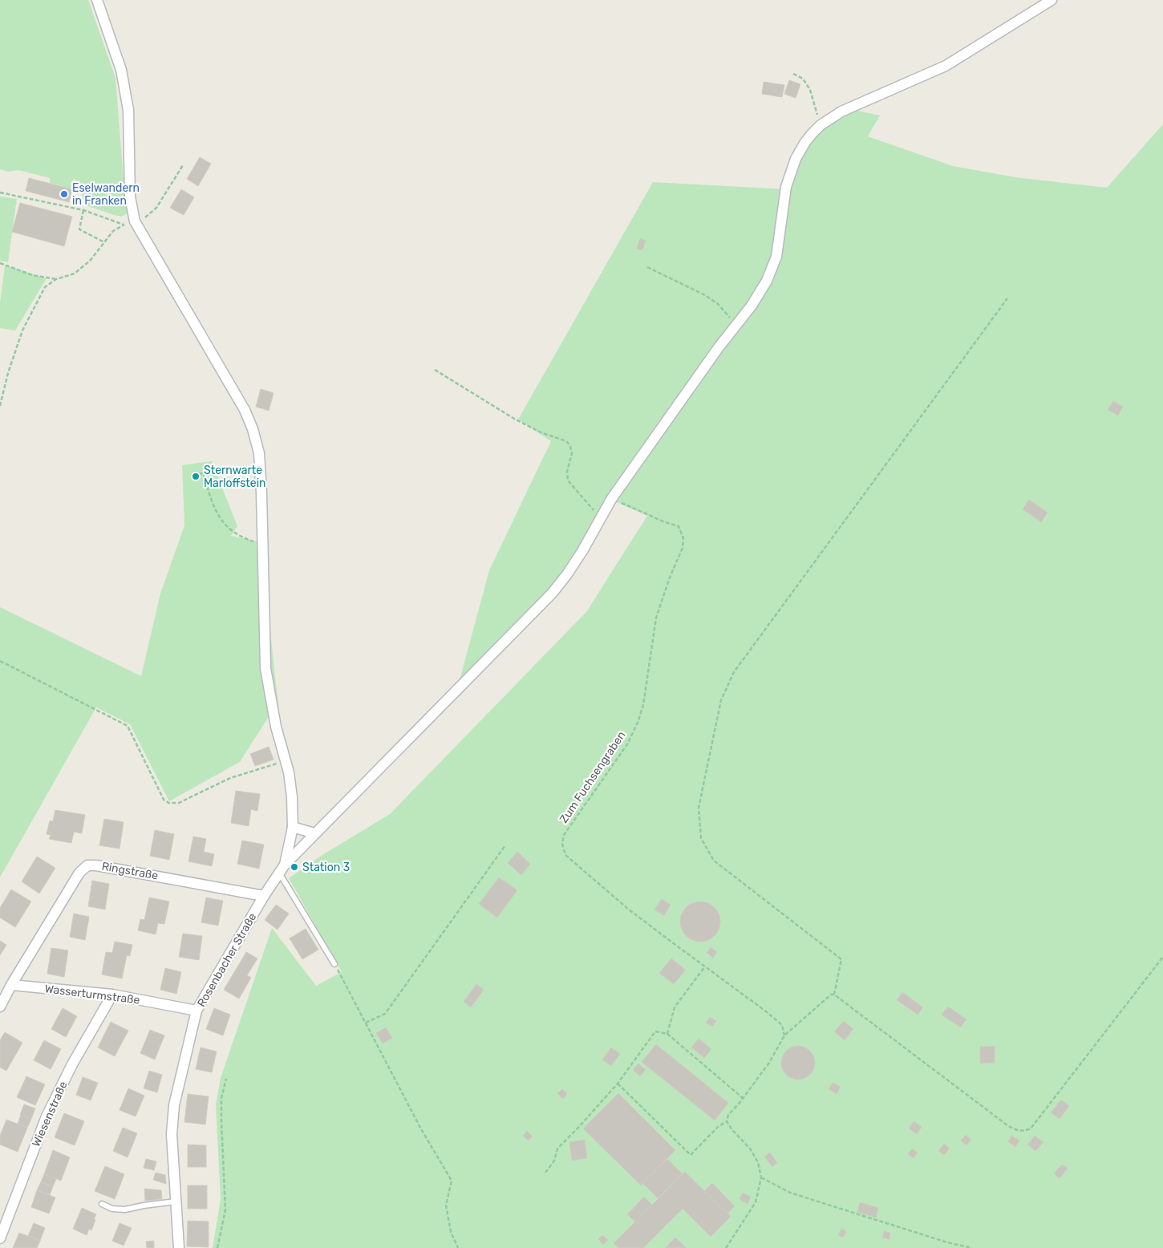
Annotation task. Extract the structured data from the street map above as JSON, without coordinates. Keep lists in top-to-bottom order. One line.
{"streets":{"street":["Ringstraße","Rosenbacher Straße","Wasserturmstraße","Wiesenstraße"],"path":["Zum Fuchsengraben"]},"crossings":[["Ringstraße","Rosenbacher Straße"],["Ringstraße","Wasserturmstraße"],["Rosenbacher Straße","Wasserturmstraße"],["Wasserturmstraße","Wiesenstraße"]],"places":["Eselwandern in Franken","Sternwarte Marloffstein","Station 3"]}
